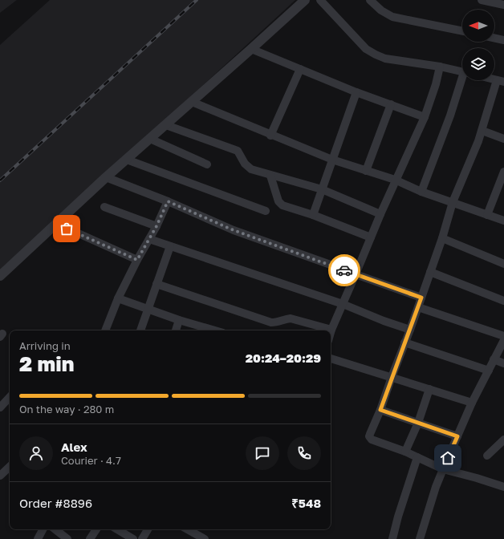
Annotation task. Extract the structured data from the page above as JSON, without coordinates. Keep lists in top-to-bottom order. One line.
{"north":"left","page":{"heading":["2 min","Arriving in","20:24–20:29"],"panel":["Alex","Courier · 4.7","Order #8896","₹548"],"bar":"On the way · 280 m"}}
